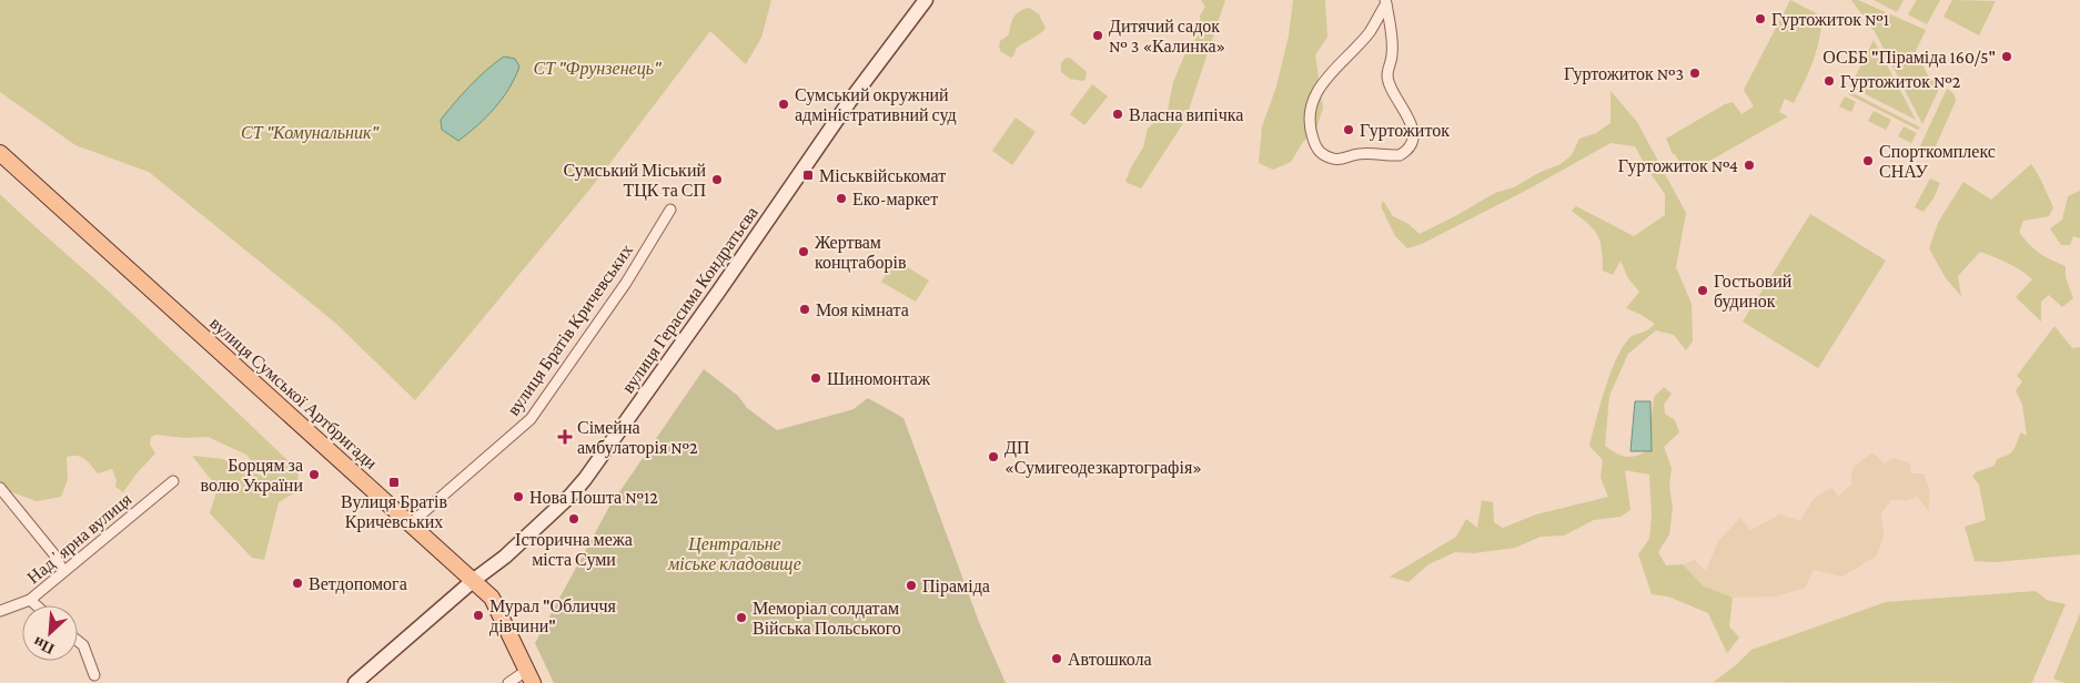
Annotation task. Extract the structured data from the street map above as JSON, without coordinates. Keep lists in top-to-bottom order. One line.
{"streets":{"main road":["вулиця Герасима Кондратьєва","вулиця Сумської Артбригади"],"street":["вулиця Братів Кричевських","Надʼярна вулиця"]},"crossings":[["вулиця Герасима Кондратьєва","вулиця Сумської Артбригади"],["вулиця Братів Кричевських","вулиця Сумської Артбригади"]],"parks":["СТ \"Фрунзенець\"","СТ \"Комунальник\"","Центральне міське кладовище"],"places":{"other":["Гуртожиток №1","Дитячий садок № 3 «Калинка»","ОСББ \"Піраміда 160/5\"","Гуртожиток №3","Гуртожиток №2","Сумський окружний адміністративний суд","Власна випічка","Гуртожиток","Спорткомплекс СНАУ","Гуртожиток №4","Сумський Міський ТЦК та СП","Еко-маркет","Жертвам концтаборів","Гостьовий будинок","Моя кімната","Шиномонтаж","ДП «Сумигеодезкартографія»","Борцям за волю України","Нова Пошта №12","Історична межа міста Суми","Ветдопомога","Піраміда","Мурал \"Обличчя дівчини\"","Меморіал солдатам Війська Польського","Автошкола"],"transit":["Міськвійськомат","Вулиця Братів Кричевських"],"health":["Сімейна амбулаторія №2"]},"north":"bottom left"}
